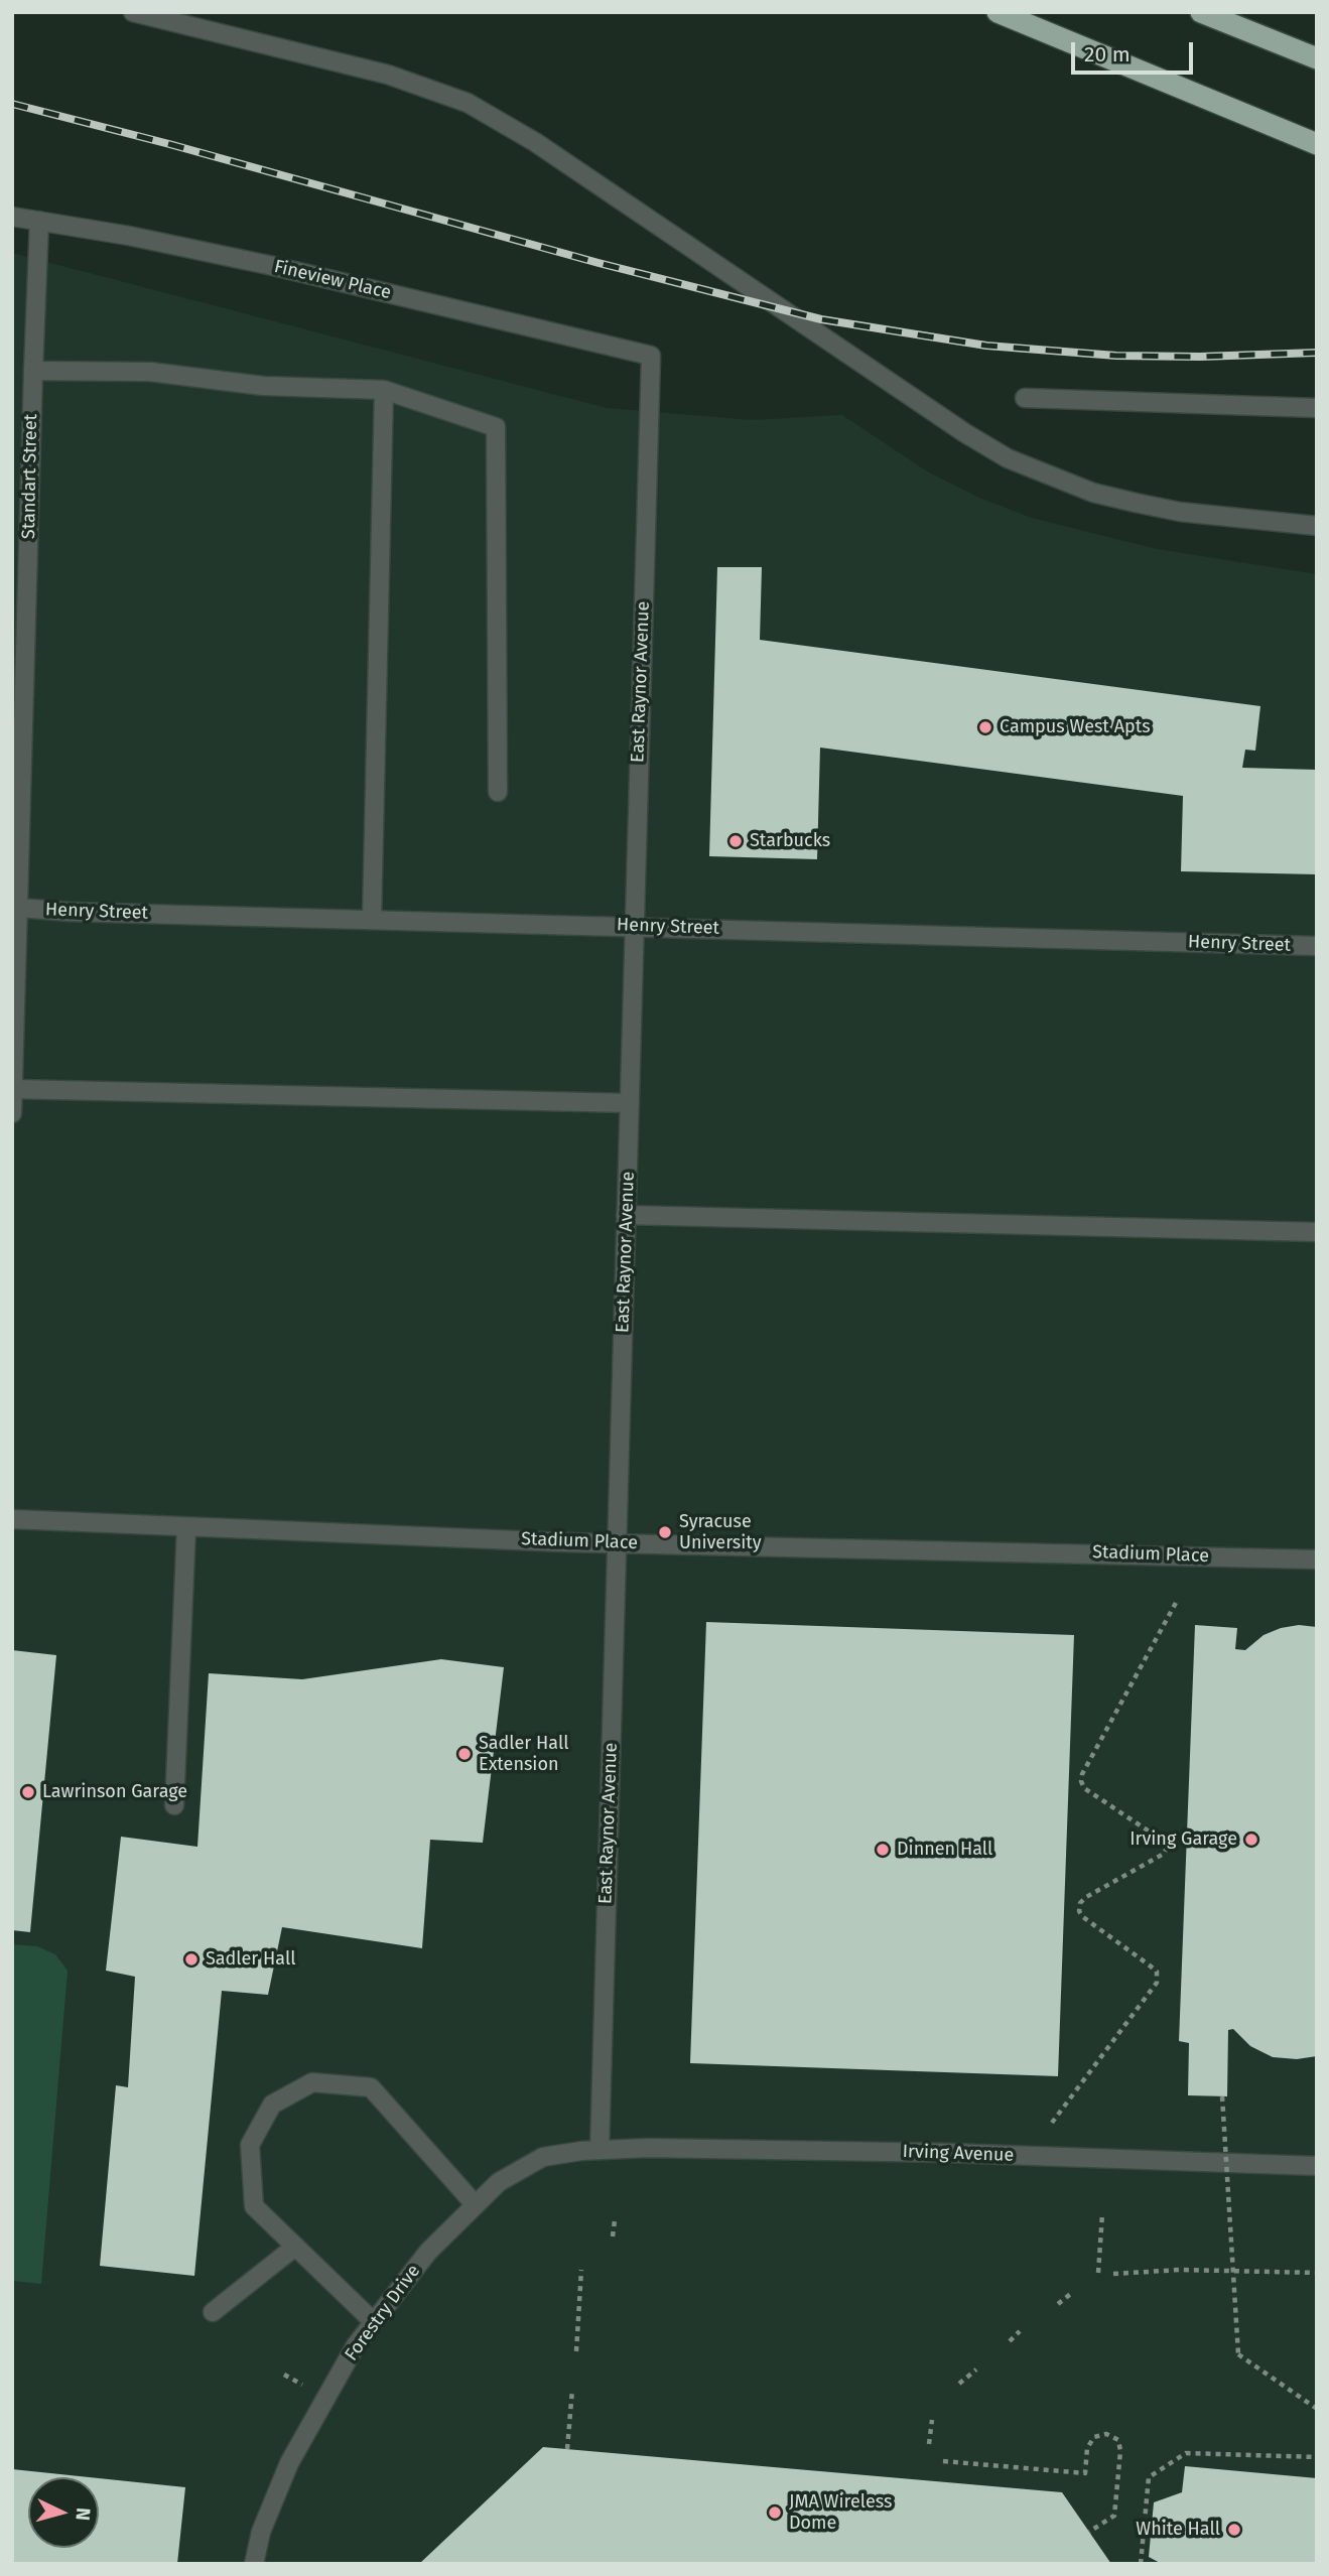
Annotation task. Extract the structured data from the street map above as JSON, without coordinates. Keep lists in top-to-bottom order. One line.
{"streets":{"street":["Fineview Place","Standart Street","East Raynor Avenue","Henry Street","Stadium Place","Irving Avenue","Forestry Drive"]},"crossings":[["Fineview Place","Standart Street"],["Fineview Place","East Raynor Avenue"],["Standart Street","Henry Street"],["East Raynor Avenue","Henry Street"],["East Raynor Avenue","Stadium Place"],["East Raynor Avenue","Irving Avenue"],["East Raynor Avenue","Forestry Drive"],["Irving Avenue","Forestry Drive"]],"places":["Campus West Apts","Starbucks","Syracuse University","Sadler Hall Extension","Lawrinson Garage","Irving Garage","Dinnen Hall","Sadler Hall","JMA Wireless Dome","White Hall"],"scale_bar":"20 m","north":"right"}
